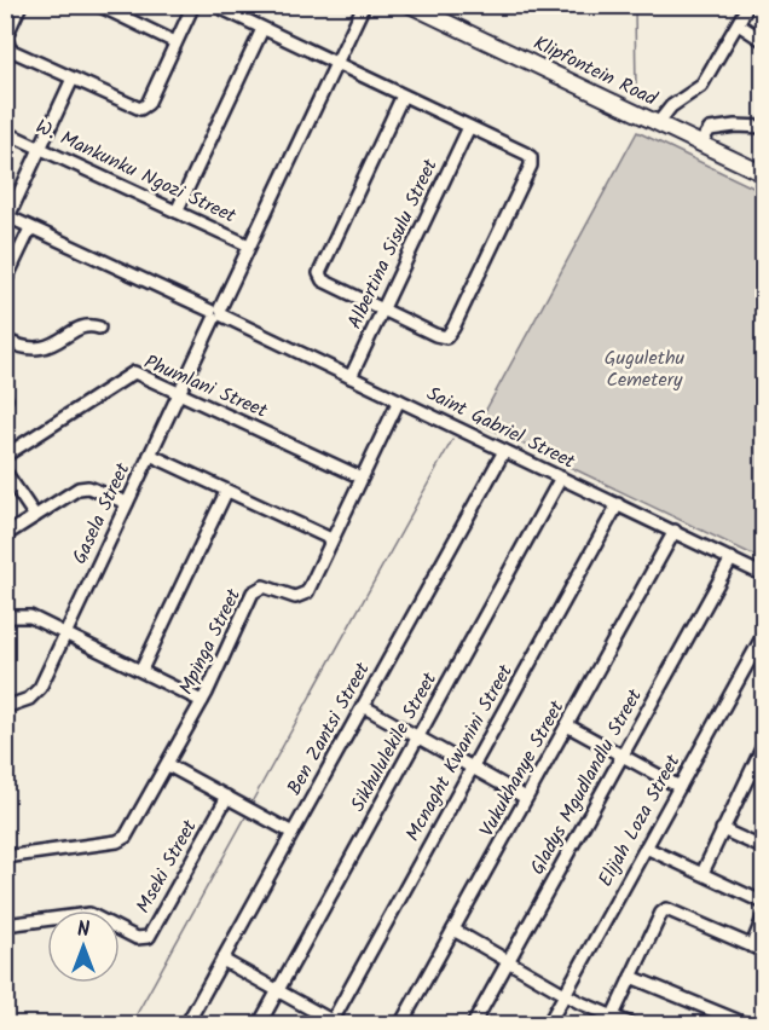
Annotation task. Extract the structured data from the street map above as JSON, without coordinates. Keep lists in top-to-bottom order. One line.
{"streets":{"main road":["Klipfontein Road"],"street":["W. Mankunku Ngozi Street","Albertina Sisulu Street","Phumlani Street","Saint Gabriel Street","Gasela Street","Mpinga Street","Ben Zantsi Street","Sikhululekile Street","Mcnaght Kwanini Street","Vukukhanye Street","Gladys Mgudlandlu Street","Elijah Loza Street","Mseki Street"]},"crossings":[["W. Mankunku Ngozi Street","Gasela Street"],["Albertina Sisulu Street","Saint Gabriel Street"],["Phumlani Street","Gasela Street"],["Phumlani Street","Mpinga Street"],["Saint Gabriel Street","Gasela Street"],["Saint Gabriel Street","Mpinga Street"],["Saint Gabriel Street","Ben Zantsi Street"],["Saint Gabriel Street","Sikhululekile Street"],["Saint Gabriel Street","Mcnaght Kwanini Street"],["Saint Gabriel Street","Vukukhanye Street"],["Saint Gabriel Street","Gladys Mgudlandlu Street"]],"parks":["Gugulethu Cemetery"],"north":"top"}
